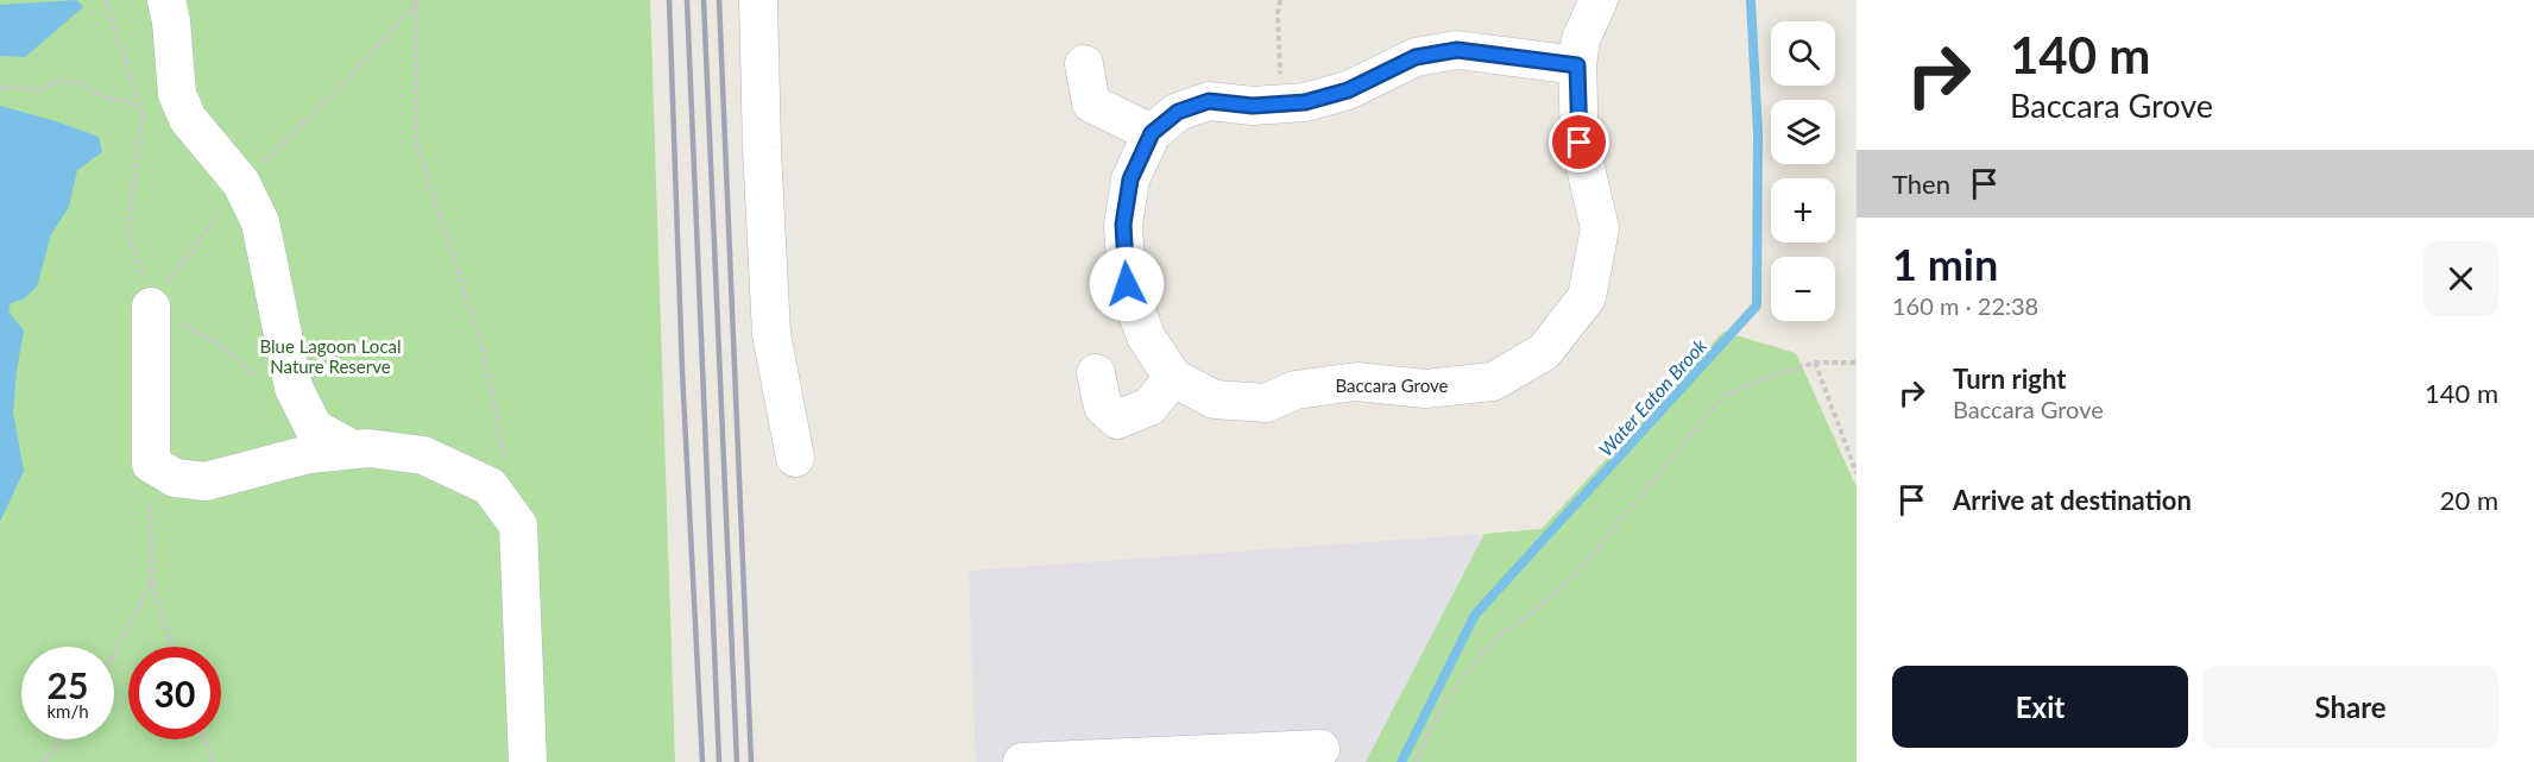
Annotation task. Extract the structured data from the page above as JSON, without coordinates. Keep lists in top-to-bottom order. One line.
{"streets":{"street":["Baccara Grove"]},"water":["Water Eaton Brook"],"parks":["Blue Lagoon Local Nature Reserve"],"page":{"turn":["140 m","Baccara Grove"],"map_buttons":["+","−"],"then":"Then","heading":["1 min","160 m · 22:38"],"list":[{"name":"Turn right","note":"Baccara Grove","value":"140 m"},{"name":"Arrive at destination","value":"20 m"}],"speed":"25 km/h","limit":"30","buttons":["Exit","Share"]}}
